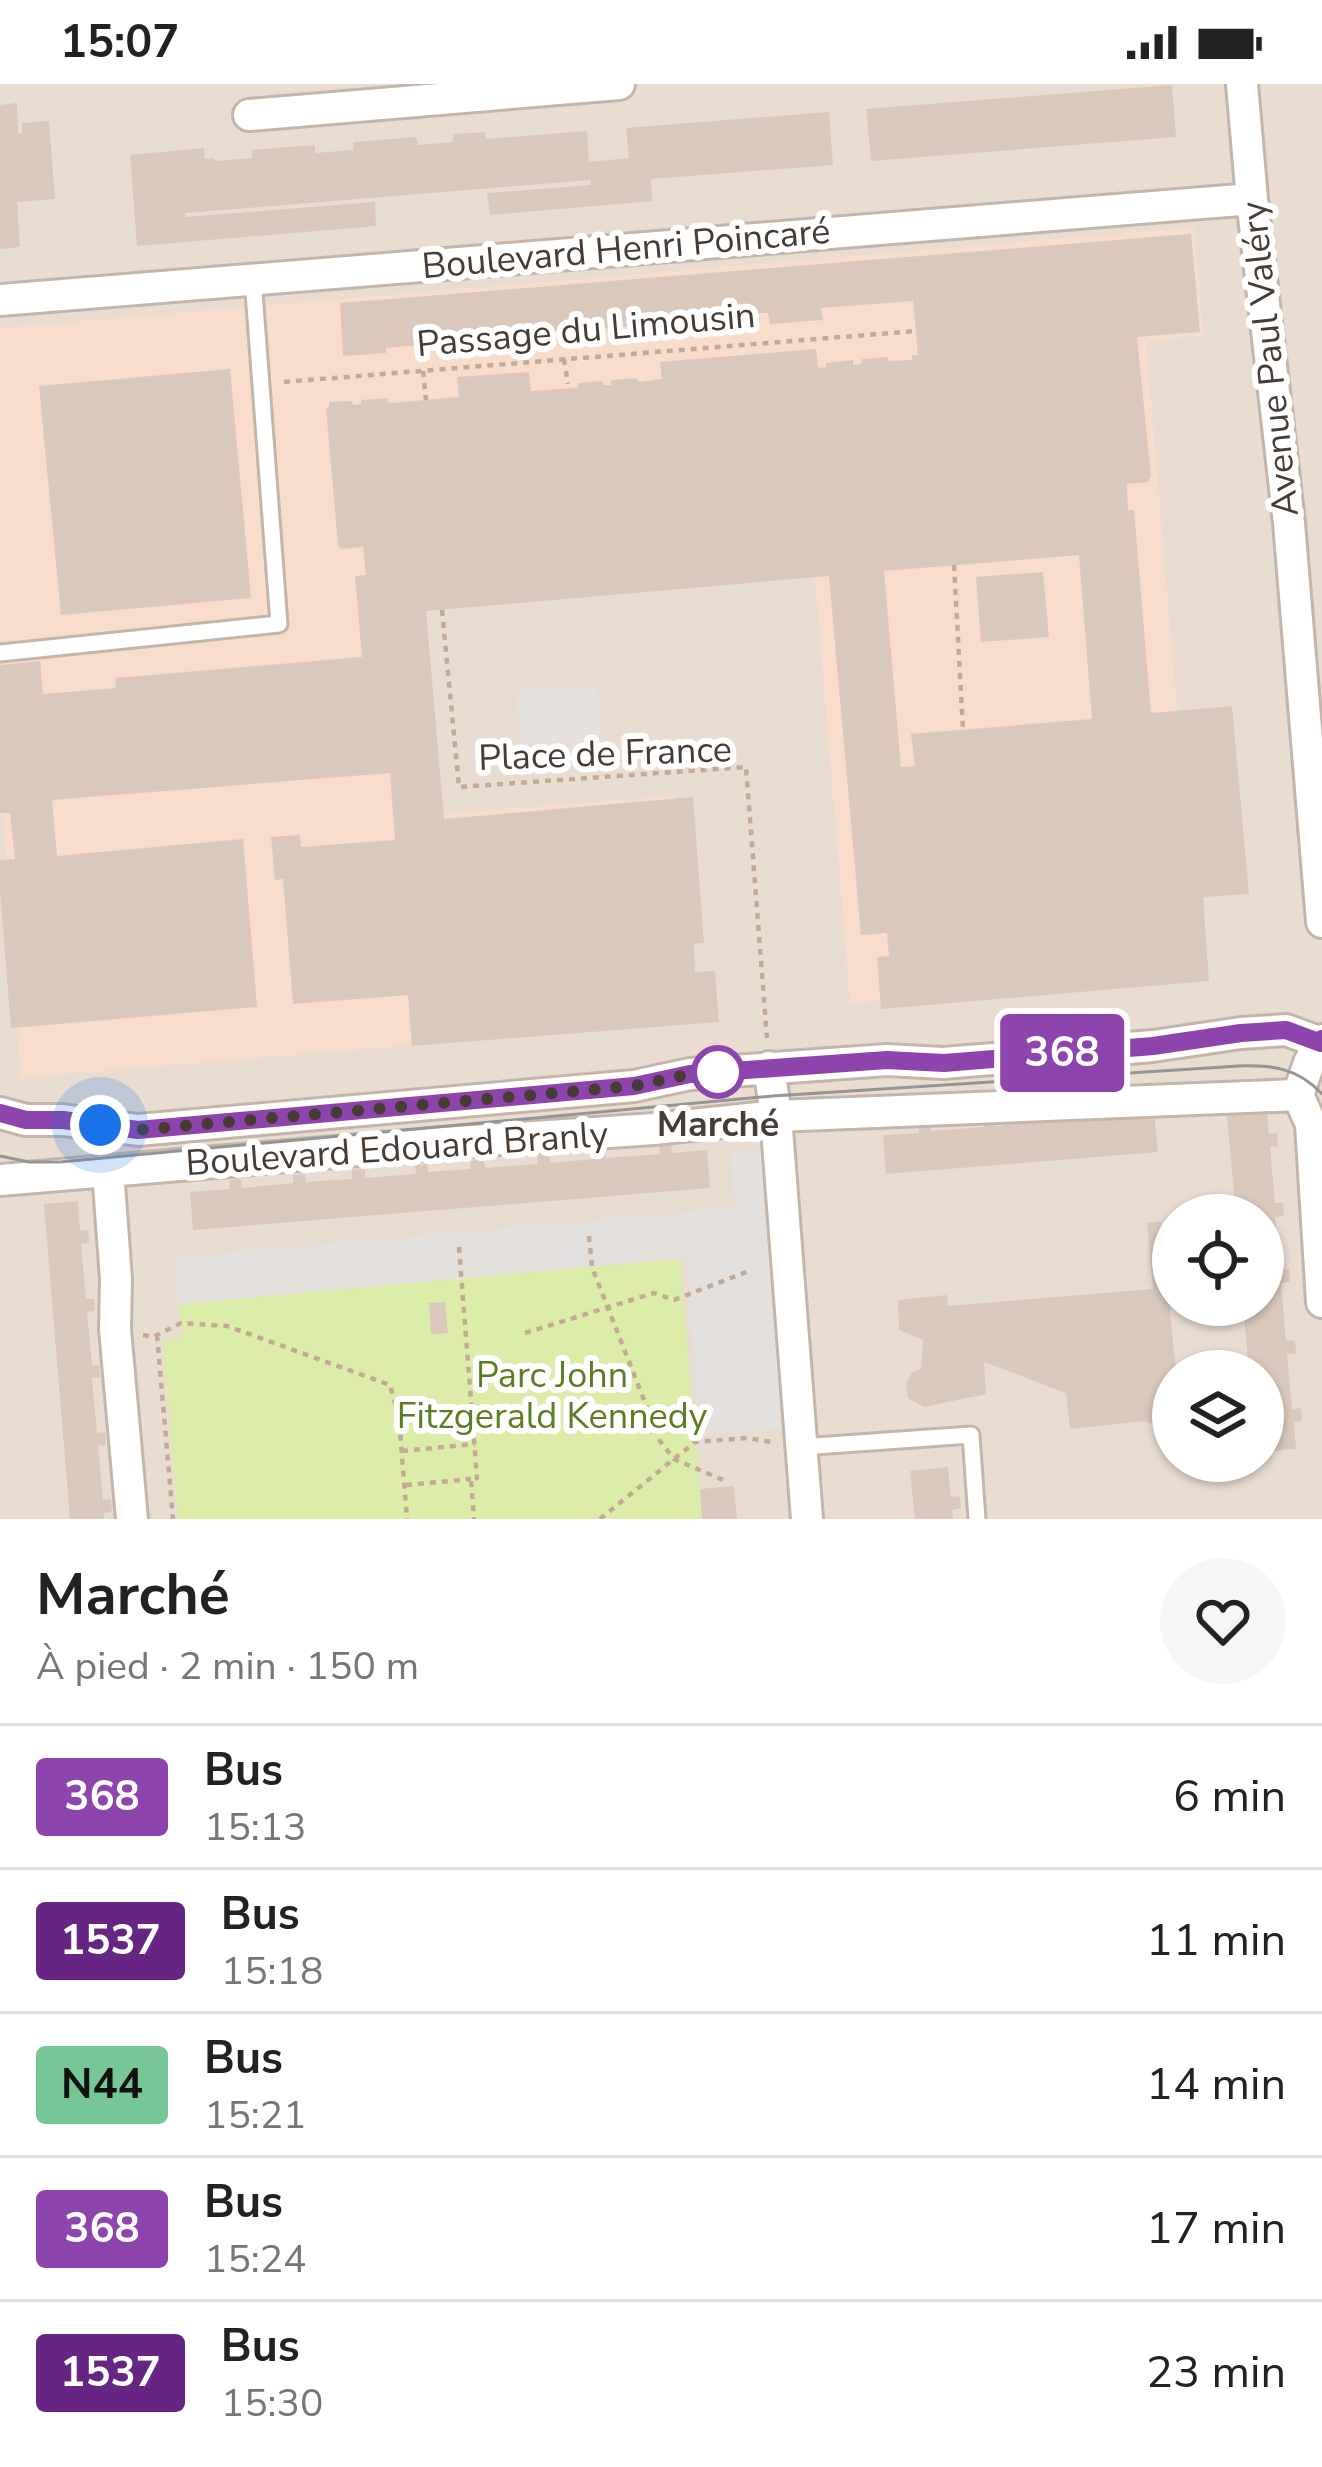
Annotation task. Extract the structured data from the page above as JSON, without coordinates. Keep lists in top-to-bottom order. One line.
{"streets":{"street":["Boulevard Henri Poincaré","Avenue Paul Valéry","Boulevard Edouard Branly"],"path":["Passage du Limousin","Place de France"]},"crossings":[["Boulevard Henri Poincaré","Avenue Paul Valéry"],["Place de France","Boulevard Edouard Branly"]],"parks":["Parc John Fitzgerald Kennedy"],"places":["Marché"],"lines":["bus line 368"],"page":{"status":"15:07","on_map":"368","heading":["Marché","À pied · 2 min · 150 m"],"list":[{"mark":"368","name":"Bus","note":"15:13","value":"6 min"},{"mark":"1537","name":"Bus","note":"15:18","value":"11 min"},{"mark":"N44","name":"Bus","note":"15:21","value":"14 min"},{"mark":"368","name":"Bus","note":"15:24","value":"17 min"},{"mark":"1537","name":"Bus","note":"15:30","value":"23 min"}]}}
